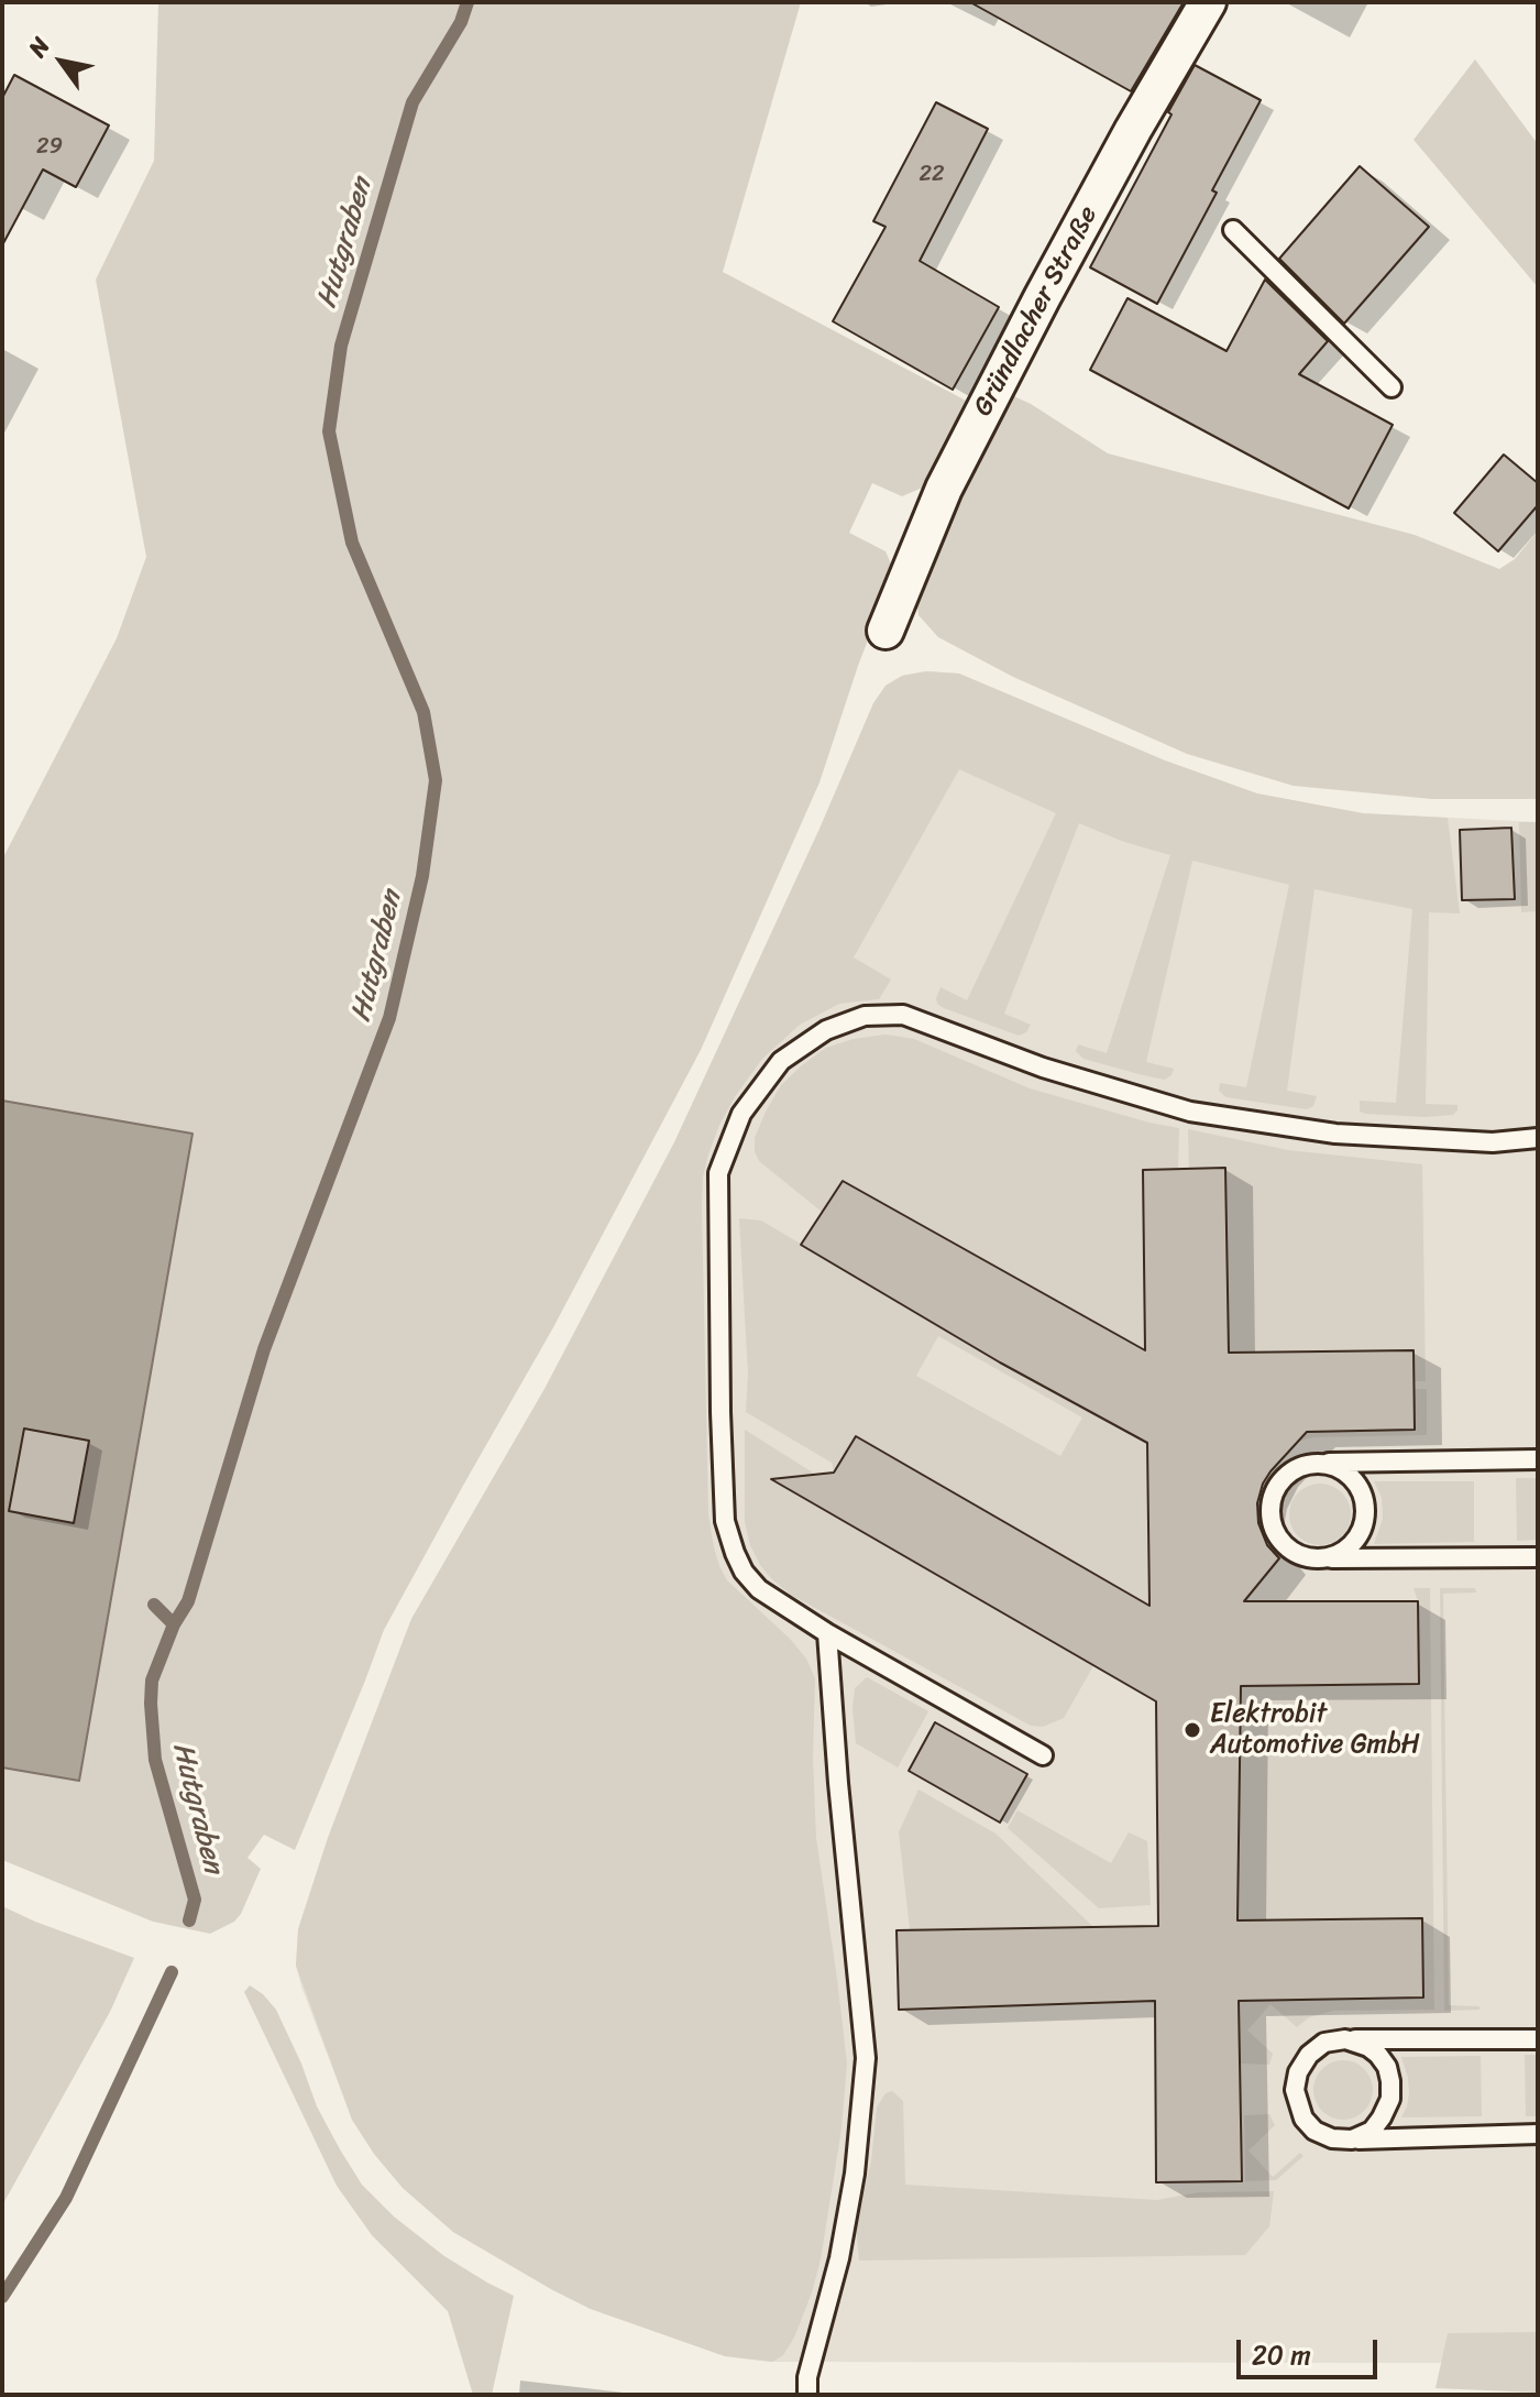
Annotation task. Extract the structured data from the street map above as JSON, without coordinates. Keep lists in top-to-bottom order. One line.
{"streets":{"street":["Gründlacher Straße"]},"water":["Hutgraben"],"places":["Elektrobit Automotive GmbH"],"house_numbers":["29","22"],"scale_bar":"20 m","north":"top left"}
